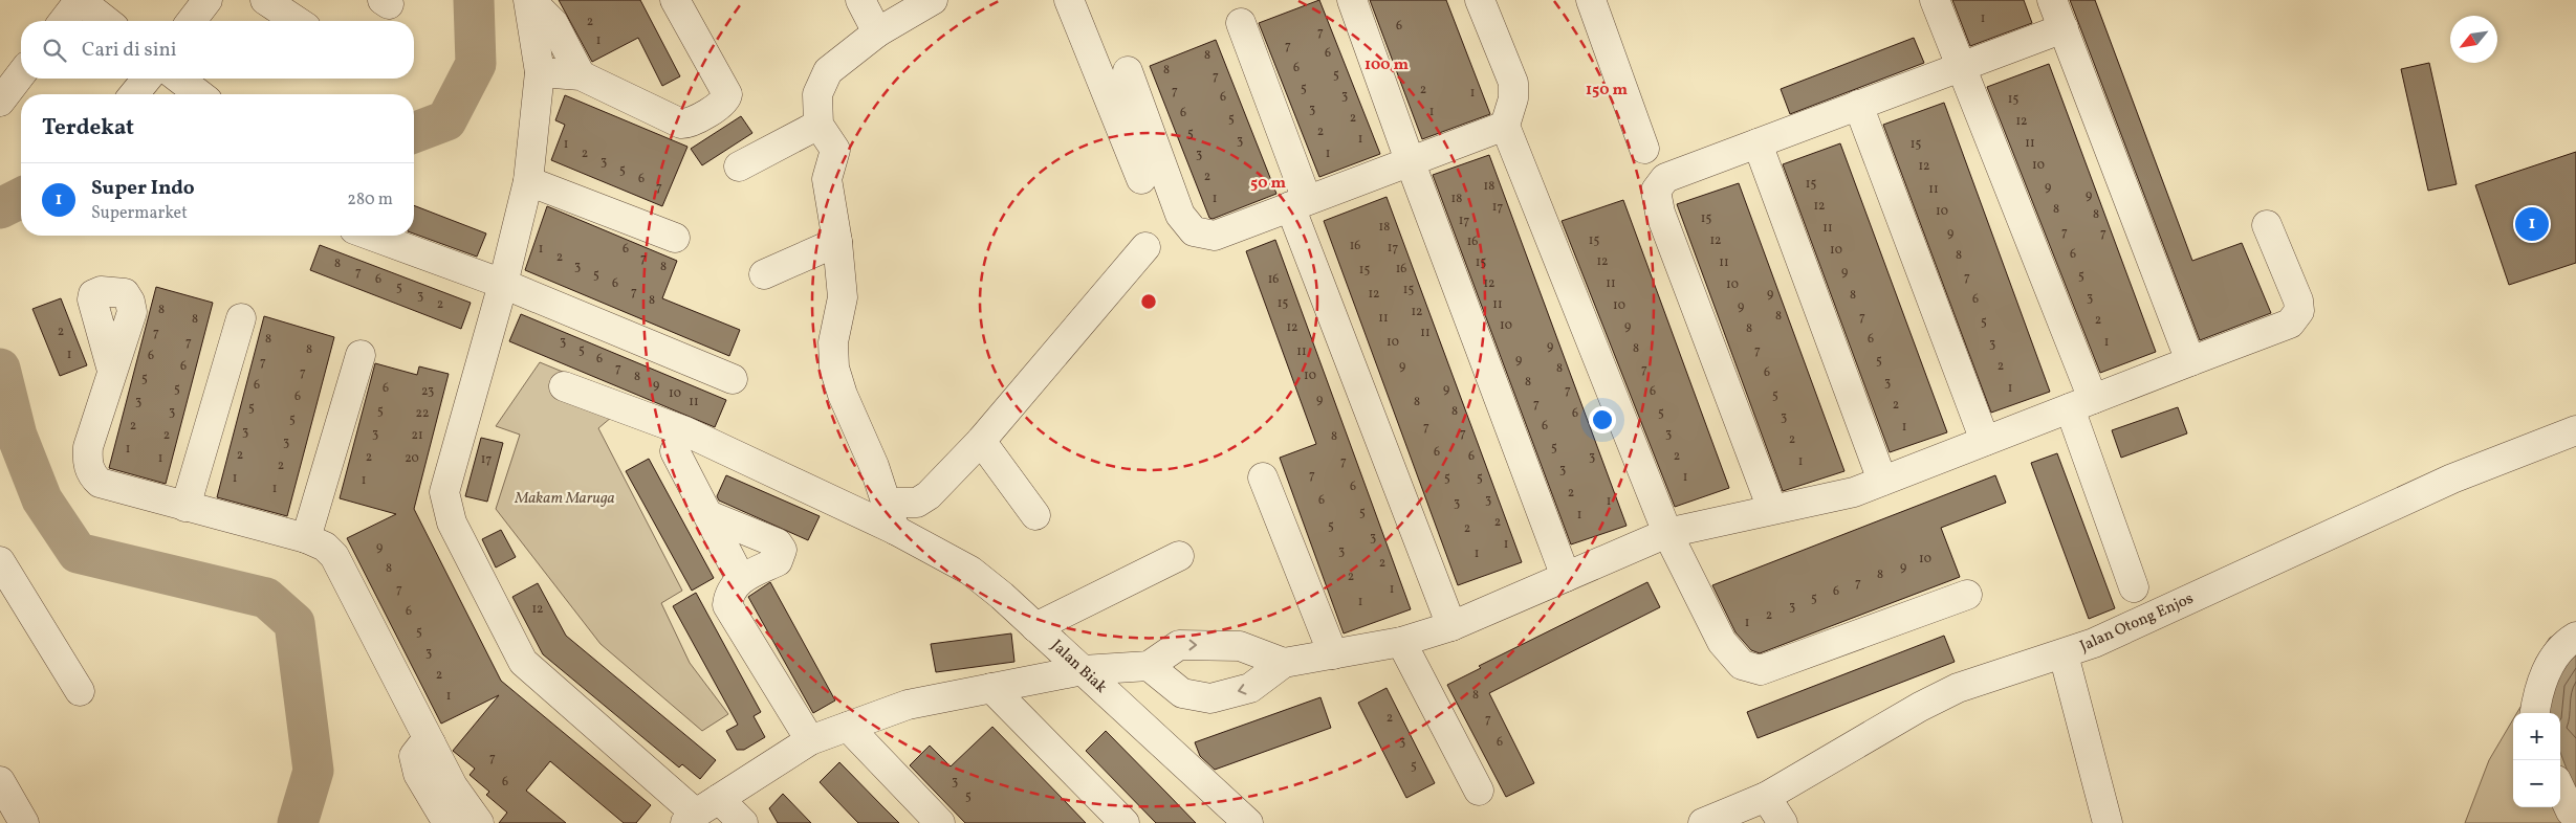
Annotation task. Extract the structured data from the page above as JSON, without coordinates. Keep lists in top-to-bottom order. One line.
{"streets":{"street":["Jalan Otong Enjos","Jalan Biak"]},"parks":["Makam Maruga"],"house_numbers":["1","2","6","7","1","7","6","8","6","8","5","7","5","2","7","1","3","6","15","3","1","6","2","5","12","2","5","1","3","11","1","15","2","1","3","3","10","12","5","2","6","15","18","7","9","11","9","1","18","12","17","8","10","8","15","17","18","11","7","9","7","15","12","16","16","17","1","6","10","6","8","2","7","12","15","11","8","3","8","16","15","7","9","5","5","7","6","16","6","12","11","10","5","15","7","12","9","8","3","3","6","8","15","2","11","10","9","8","12","8","7","11","8","2","5","10","9","12","8","2","7","11","8","6","7","3","10","1","3","9","8","8","5","7","11","1","6","6","9","5","7","6","9","2","7","8","7","7","6","10","8","5","8","3","6","9","6","1","5","9","7","23","6","10","5","6","9","3","11","8","7","2","5","5","8","3","22","6","5","3","5","2","6","7","1","3","7","3","3","2","21","8","2","3","5","1","6","2","6","2","2","3","1","20","17","7","1","2","3","7","1","1","5","5","1","6","1","2","6","3","1","3","5","1","2","5","2","3","1","9","3","1","10","2","9","8","8","2","7","7","1","6","5","1","3","12","6","2","1","5","3","2","8","1","2","7","3","6","7","5","6","3","5"],"north":"bottom left","page":{"search":"Cari di sini","heading":"Terdekat","list":[{"mark":"1","name":"Super Indo","note":"Supermarket","value":"280 m"}],"pins":"1","map_buttons":["+","−"]},"rings":["100 m","150 m","50 m"]}
